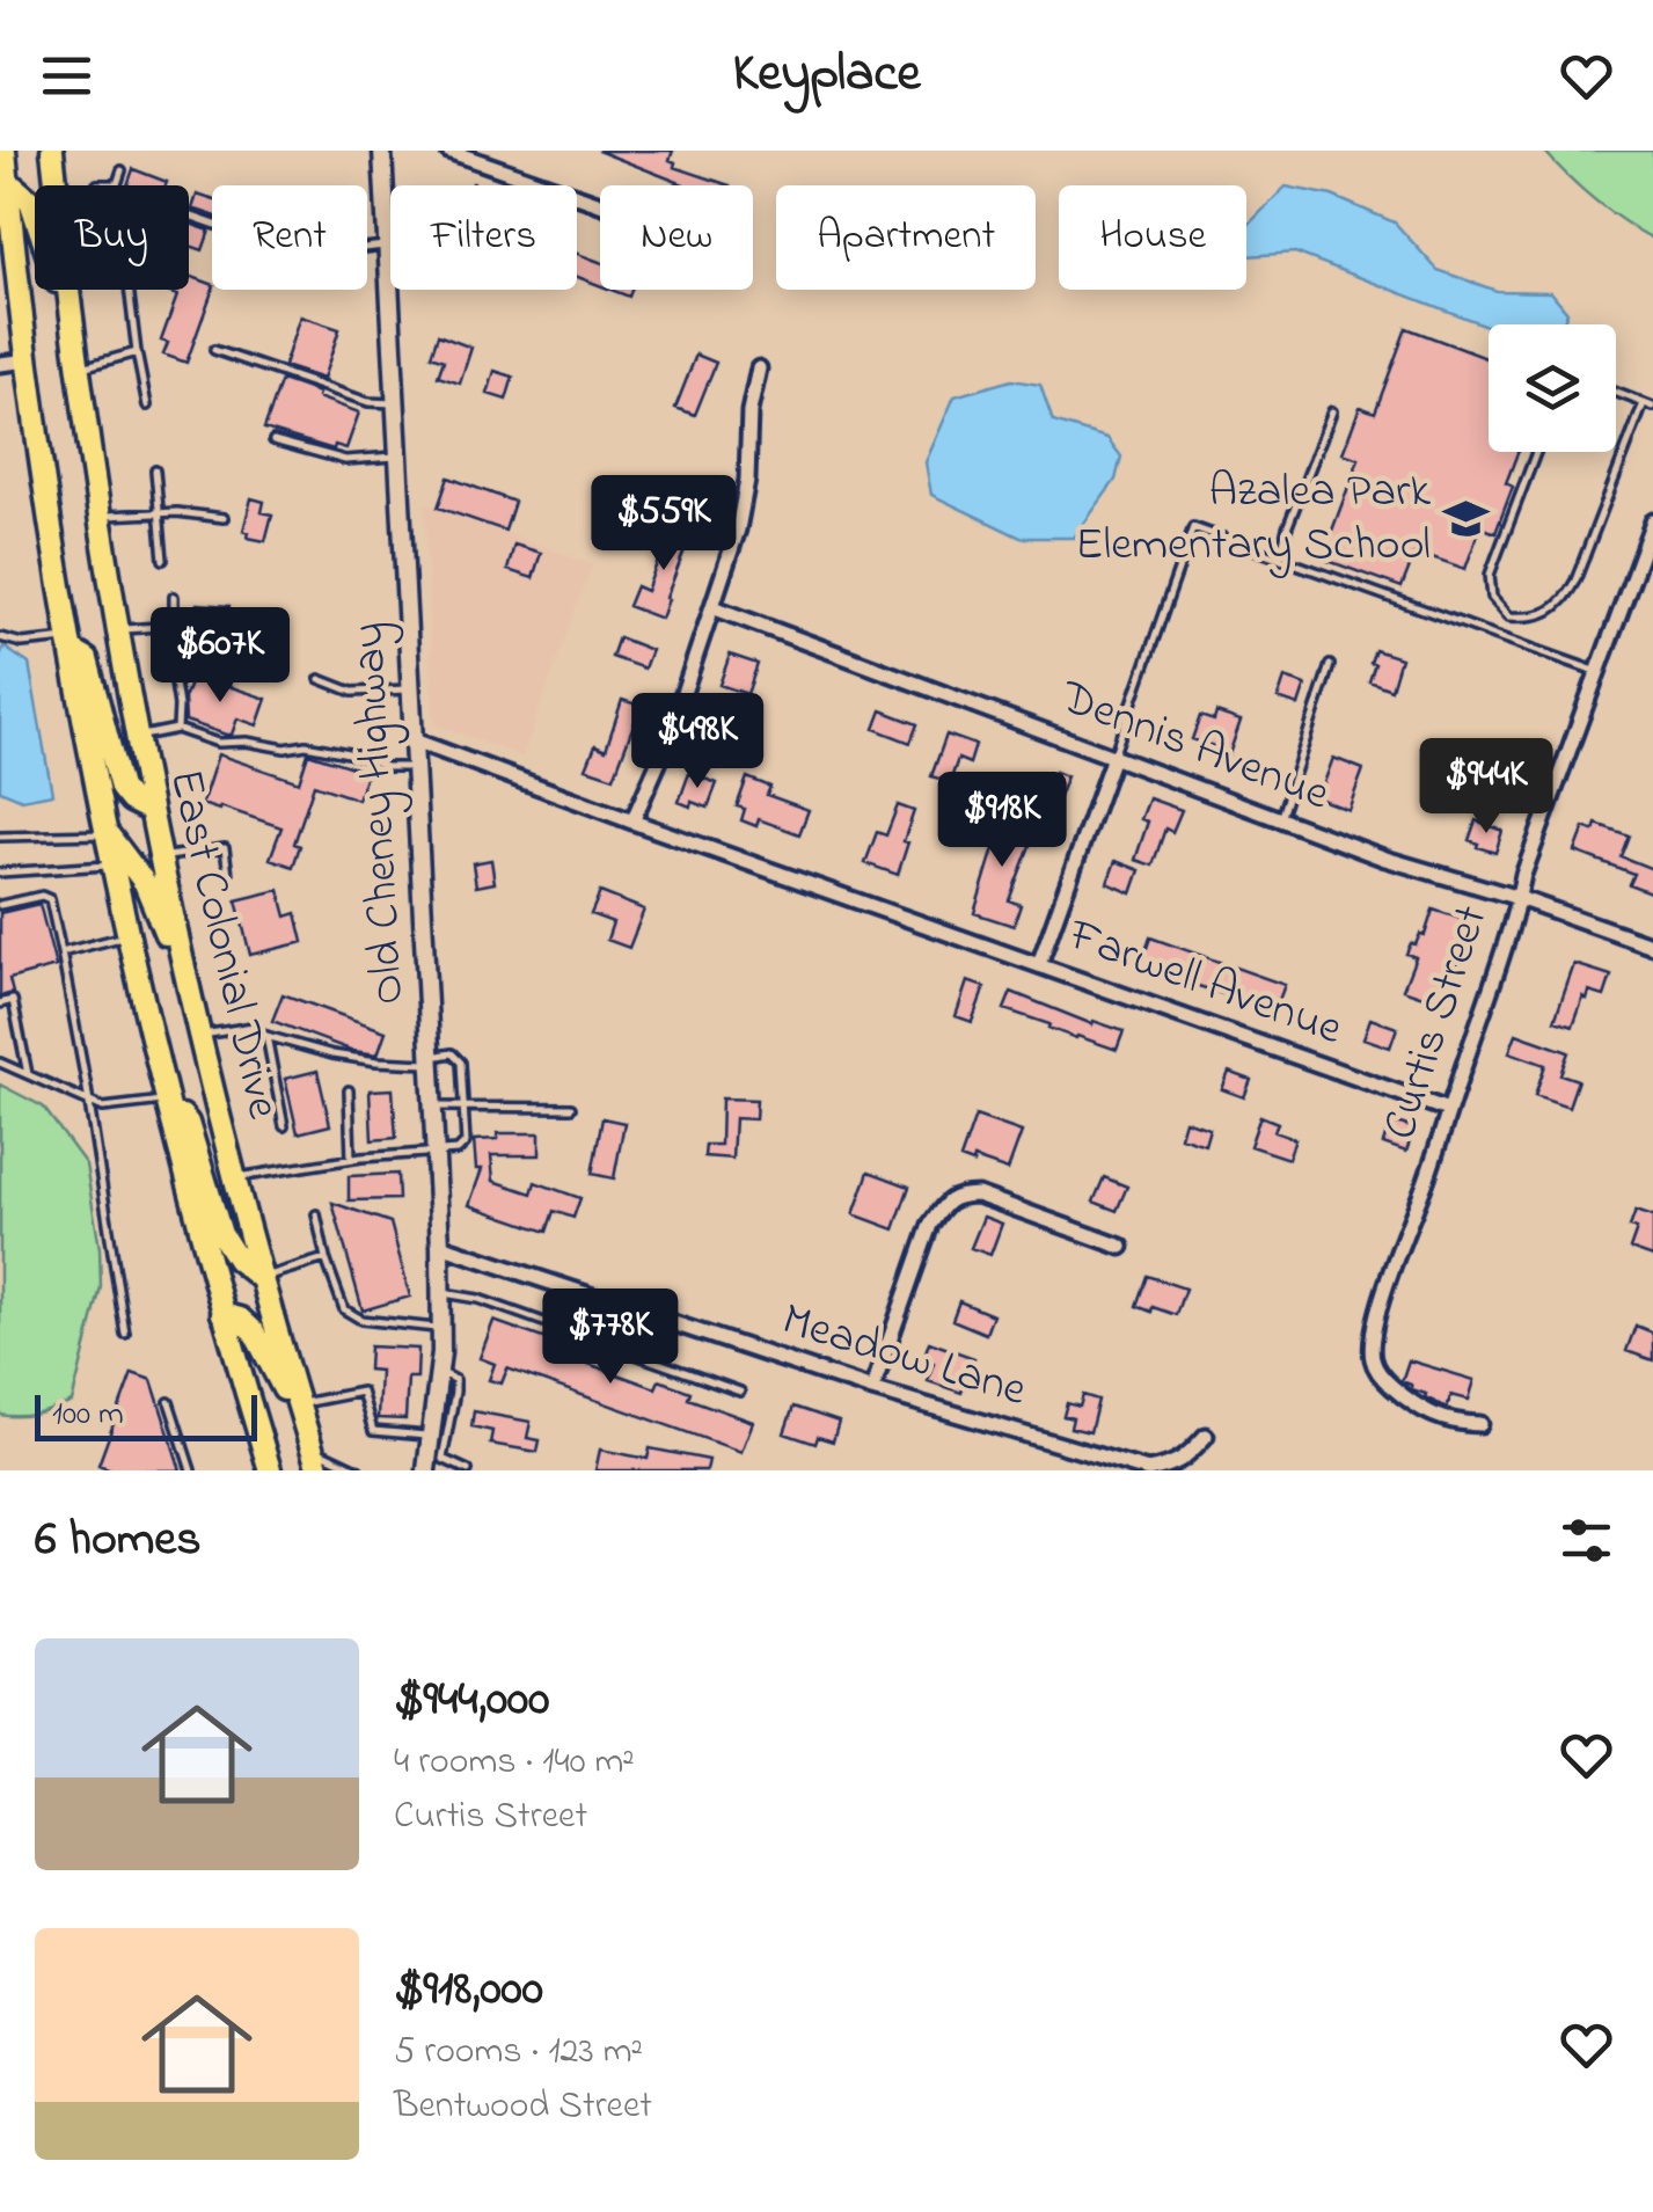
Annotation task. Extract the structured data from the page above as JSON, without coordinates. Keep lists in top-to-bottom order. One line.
{"streets":{"highway":["East Colonial Drive"],"street":["Dennis Avenue","Old Cheney Highway","Farwell Avenue","Curtis Street","Meadow Lane"]},"crossings":[["Dennis Avenue","Curtis Street"],["Old Cheney Highway","Farwell Avenue"],["Old Cheney Highway","Meadow Lane"],["Farwell Avenue","Curtis Street"]],"places":{"school or university":["Azalea Park Elementary School"]},"scale_bar":"100 m","page":{"header":"Keyplace","chip":["Buy","Rent","Filters","New","Apartment","House"],"price":["$559K","$607K","$498K","$944K","$918K","$778K"],"scale":"100 m","heading":"6 homes","list":[{"name":"$944,000","note":"4 rooms · 140 m² · Curtis Street"},{"name":"$918,000","note":"5 rooms · 123 m² · Bentwood Street"}]}}
